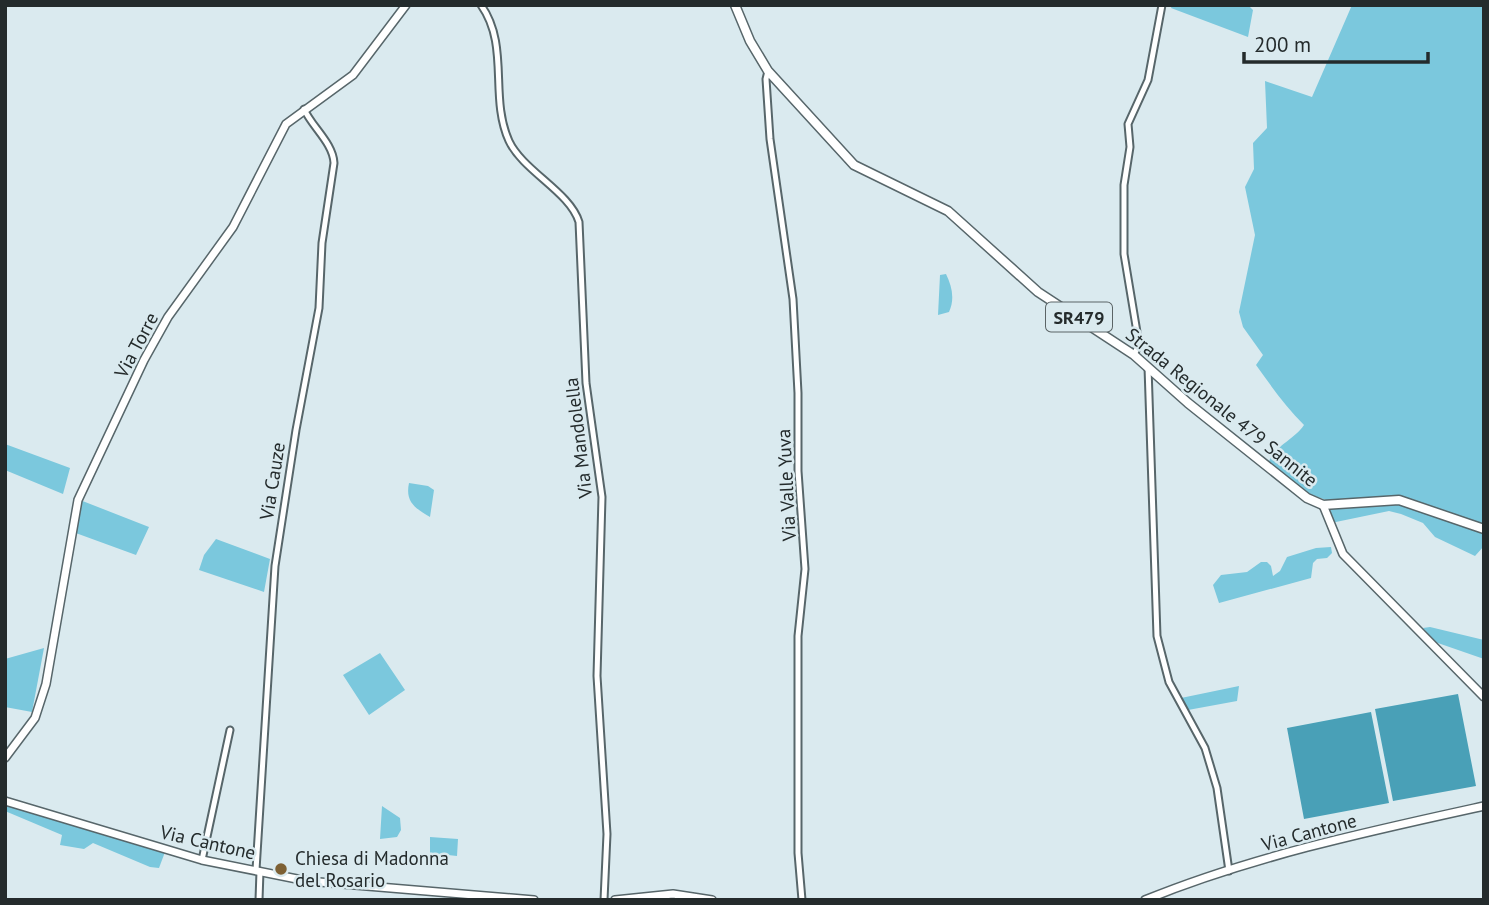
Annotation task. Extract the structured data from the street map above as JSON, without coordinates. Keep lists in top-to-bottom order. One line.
{"streets":{"main road":["SR479","Via Torre","Strada Regionale 479 Sannite","Via Cantone"],"street":["Via Mandolella","Via Cauze","Via Valle Yuva"]},"crossings":[["Via Torre","Via Cauze"],["Strada Regionale 479 Sannite","Via Valle Yuva"],["Via Cauze","Via Cantone"]],"places":["Chiesa di Madonna del Rosario"],"scale_bar":"200 m"}
